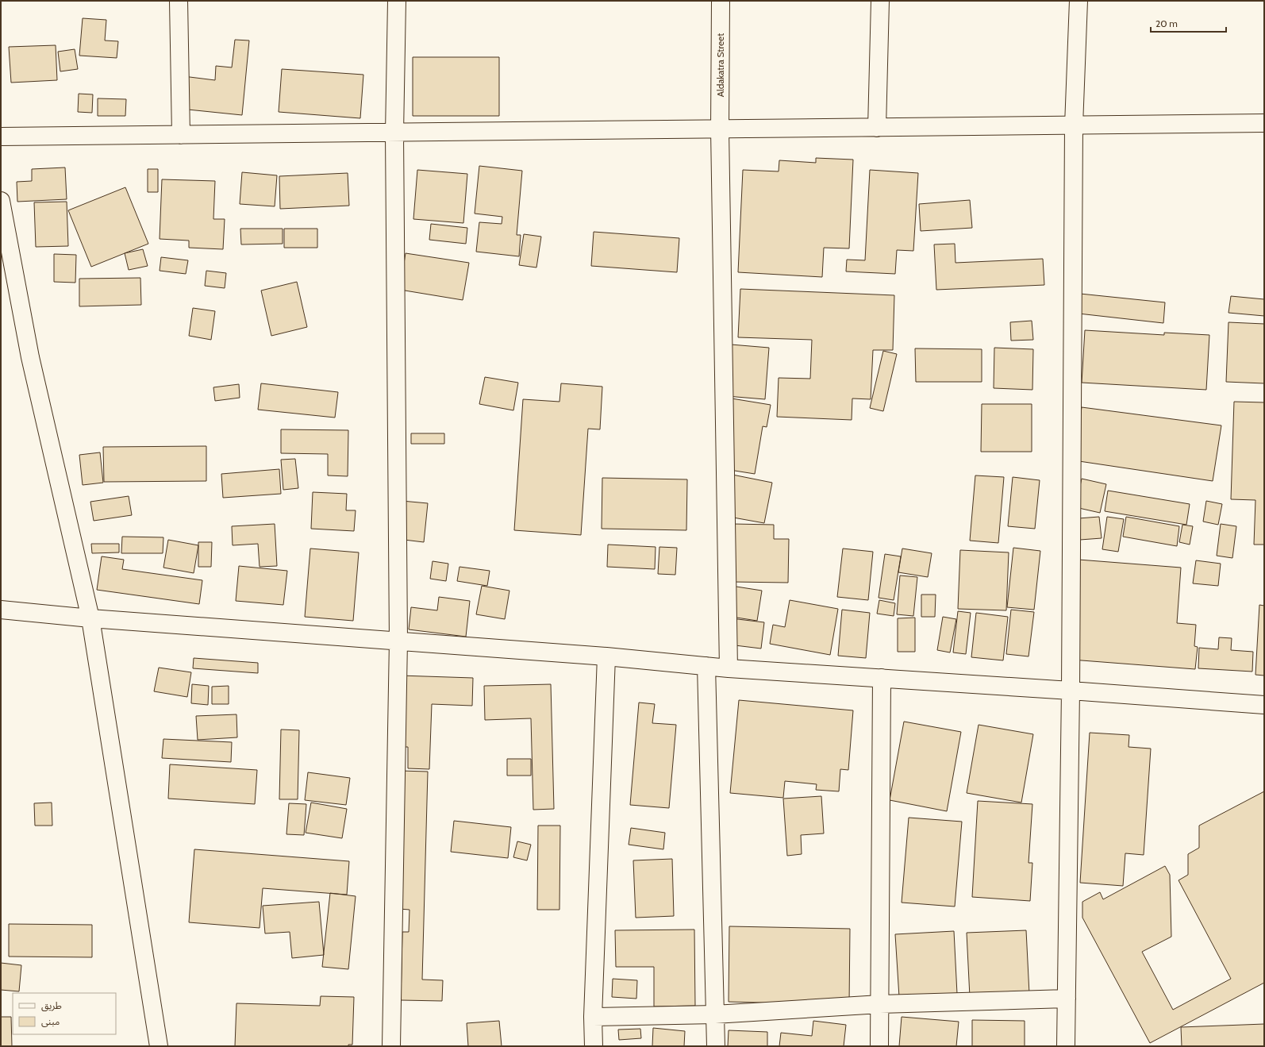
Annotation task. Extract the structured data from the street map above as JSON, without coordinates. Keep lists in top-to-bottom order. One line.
{"streets":{"street":["Aldakatra Street"]},"legend":["طريق","مبنى"],"scale_bar":"20 m"}
